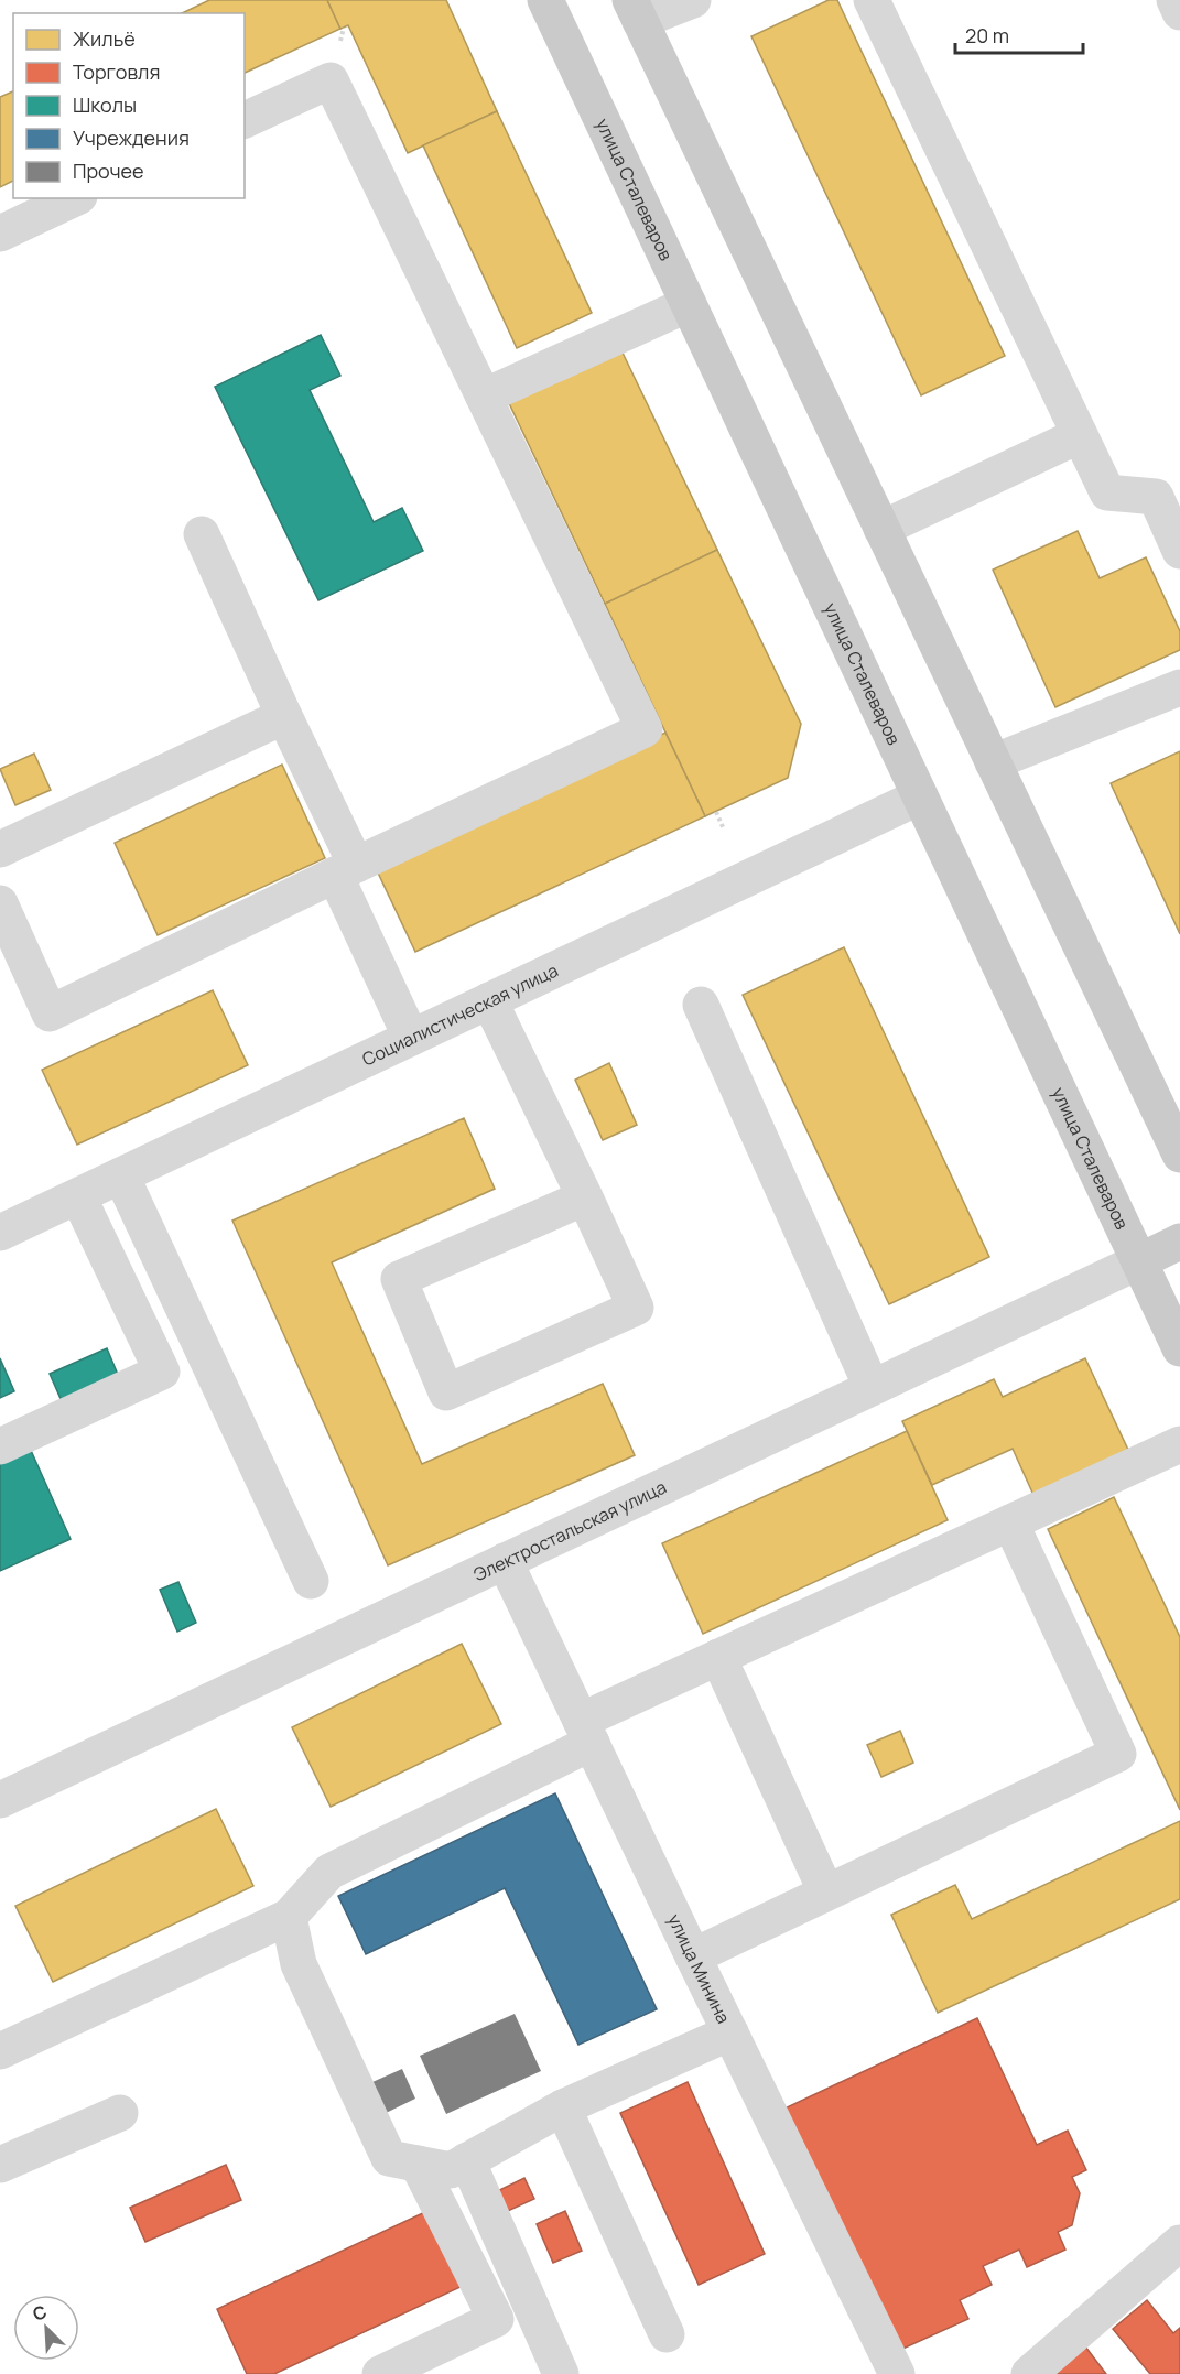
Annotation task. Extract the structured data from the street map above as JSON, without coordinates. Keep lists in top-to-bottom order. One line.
{"streets":{"main road":["улица Сталеваров"],"street":["Социалистическая улица","Электростальская улица","улица Минина"]},"crossings":[["улица Сталеваров","Социалистическая улица"],["улица Сталеваров","Электростальская улица"],["Электростальская улица","улица Минина"]],"legend":["Жильё","Торговля","Школы","Учреждения","Прочее"],"scale_bar":"20 m","north":"top left"}
